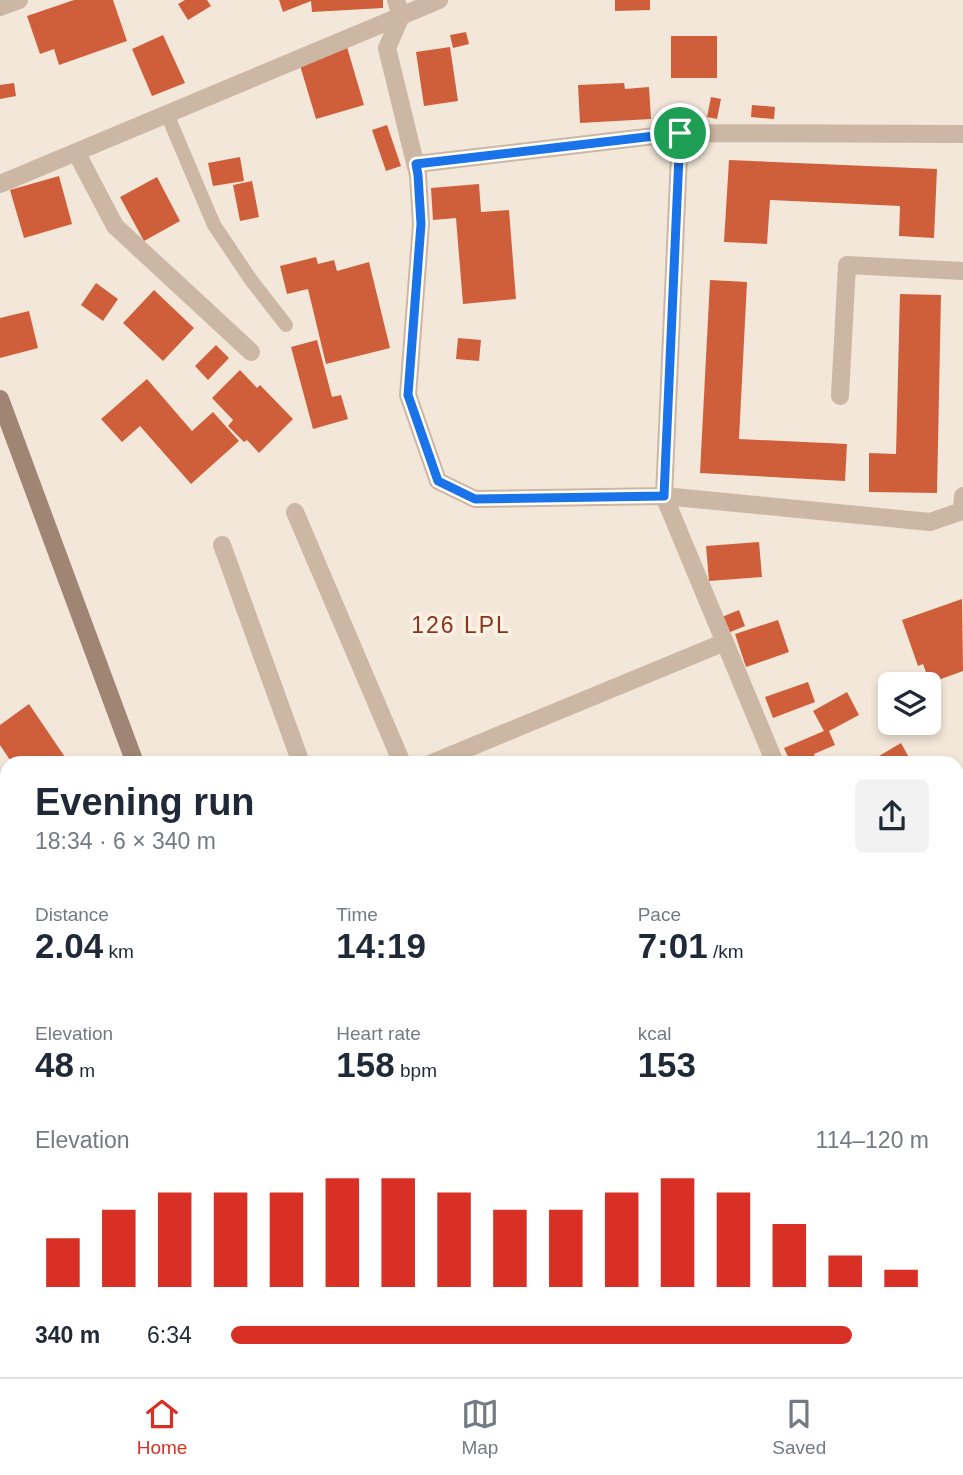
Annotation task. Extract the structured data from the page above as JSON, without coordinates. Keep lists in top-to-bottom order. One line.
{"districts":["126 LPL"],"page":{"heading":["Evening run","18:34 · 6 × 340 m"],"stats":[["Distance","2.04 km"],["Time","14:19"],["Pace","7:01 /km"],["Elevation","48 m"],["Heart rate","158 bpm"],["kcal","153"]],"chart":["Elevation","114–120 m"],"list":[{"name":"340 m","note":"6:34"}],"tabs":["Home","Map","Saved"]}}
